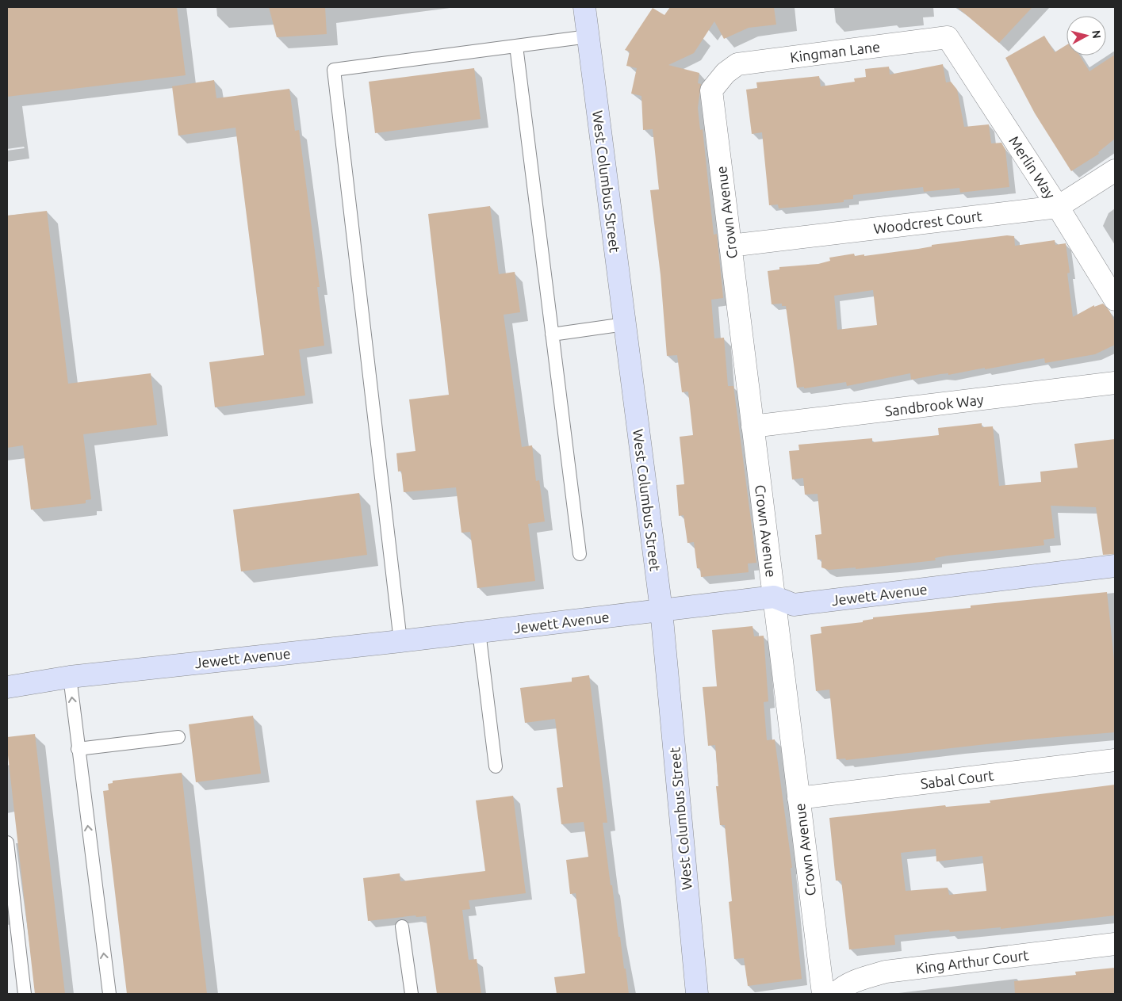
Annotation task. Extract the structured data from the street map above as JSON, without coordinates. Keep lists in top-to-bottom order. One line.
{"streets":{"street":["Kingman Lane","Merlin Way","West Columbus Street","Crown Avenue","Woodcrest Court","Sandbrook Way","Jewett Avenue","Sabal Court","King Arthur Court"]},"crossings":[["Kingman Lane","Merlin Way"],["Kingman Lane","Crown Avenue"],["Merlin Way","Woodcrest Court"],["West Columbus Street","Jewett Avenue"],["Crown Avenue","Woodcrest Court"],["Crown Avenue","Sandbrook Way"],["Crown Avenue","Jewett Avenue"],["Crown Avenue","Sabal Court"]],"north":"right"}
